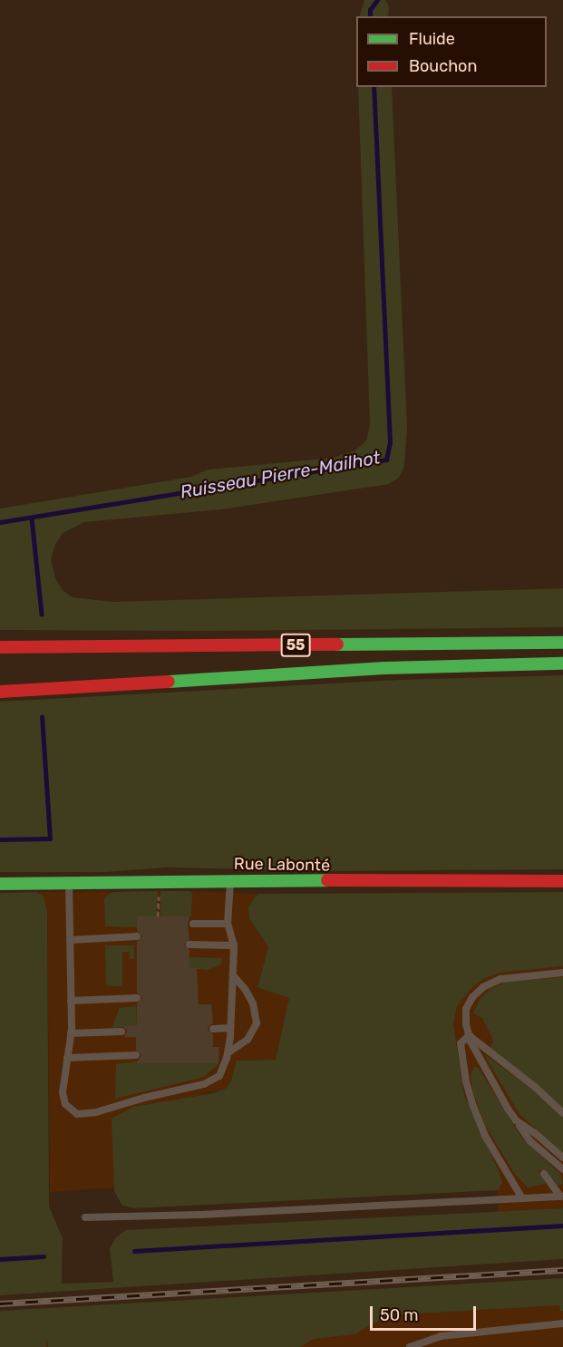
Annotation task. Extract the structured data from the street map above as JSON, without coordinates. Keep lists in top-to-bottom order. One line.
{"streets":{"main road":["55","Rue Labonté"]},"water":["Ruisseau Pierre-Mailhot"],"legend":["Fluide","Bouchon"],"scale_bar":"50 m"}
